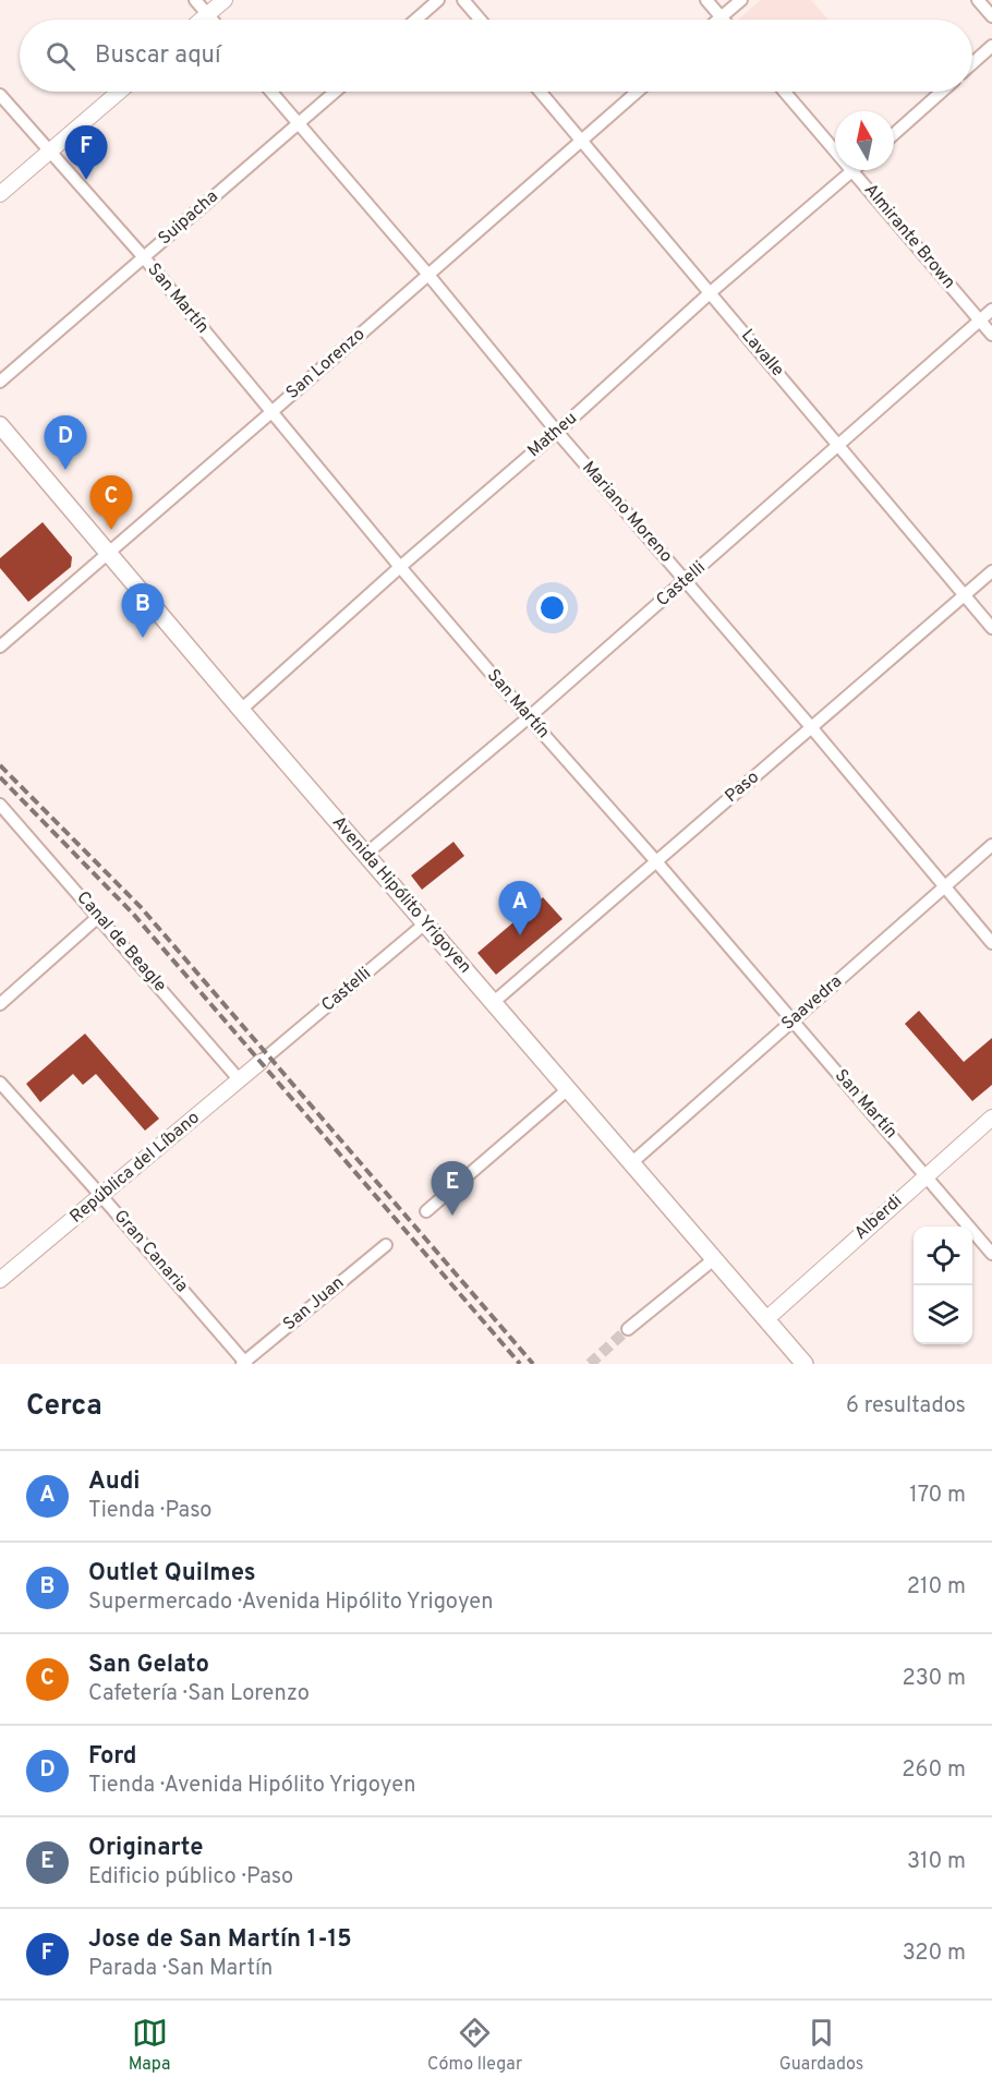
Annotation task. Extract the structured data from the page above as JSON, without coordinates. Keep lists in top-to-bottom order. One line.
{"streets":{"main road":["Avenida Hipólito Yrigoyen"],"street":["Suipacha","Almirante Brown","San Martín","Lavalle","San Lorenzo","Matheu","Mariano Moreno","Castelli","Paso","Canal de Beagle","Saavedra","República del Líbano","Alberdi","Gran Canaria","San Juan"]},"crossings":[["Suipacha","San Martín"],["Suipacha","Mariano Moreno"],["Almirante Brown","Matheu"],["Almirante Brown","Castelli"],["San Martín","San Lorenzo"],["San Martín","Matheu"],["San Martín","Castelli"],["San Martín","Paso"],["San Martín","Saavedra"],["San Martín","Alberdi"],["Lavalle","San Lorenzo"],["Lavalle","Matheu"],["Lavalle","Castelli"],["Lavalle","Paso"],["San Lorenzo","Mariano Moreno"],["San Lorenzo","Avenida Hipólito Yrigoyen"],["Matheu","Mariano Moreno"],["Matheu","Avenida Hipólito Yrigoyen"],["Mariano Moreno","Castelli"],["Mariano Moreno","Paso"],["Mariano Moreno","Saavedra"],["Castelli","Avenida Hipólito Yrigoyen"],["Castelli","República del Líbano"],["Paso","Avenida Hipólito Yrigoyen"],["Avenida Hipólito Yrigoyen","Saavedra"],["Avenida Hipólito Yrigoyen","Alberdi"],["Canal de Beagle","República del Líbano"],["República del Líbano","Gran Canaria"],["Gran Canaria","San Juan"]],"north":"top","page":{"search":"Buscar aquí","pins":["F","D","C","B","A","E"],"heading":["Cerca","6 resultados"],"list":[{"mark":"A","name":"Audi","note":"Tienda · Paso","value":"170 m"},{"mark":"B","name":"Outlet Quilmes","note":"Supermercado · Avenida Hipólito Yrigoyen","value":"210 m"},{"mark":"C","name":"San Gelato","note":"Cafetería · San Lorenzo","value":"230 m"},{"mark":"D","name":"Ford","note":"Tienda · Avenida Hipólito Yrigoyen","value":"260 m"},{"mark":"E","name":"Originarte","note":"Edificio público · Paso","value":"310 m"},{"mark":"F","name":"Jose de San Martín 1-15","note":"Parada · San Martín","value":"320 m"}],"nav":["Mapa","Cómo llegar","Guardados"]}}
